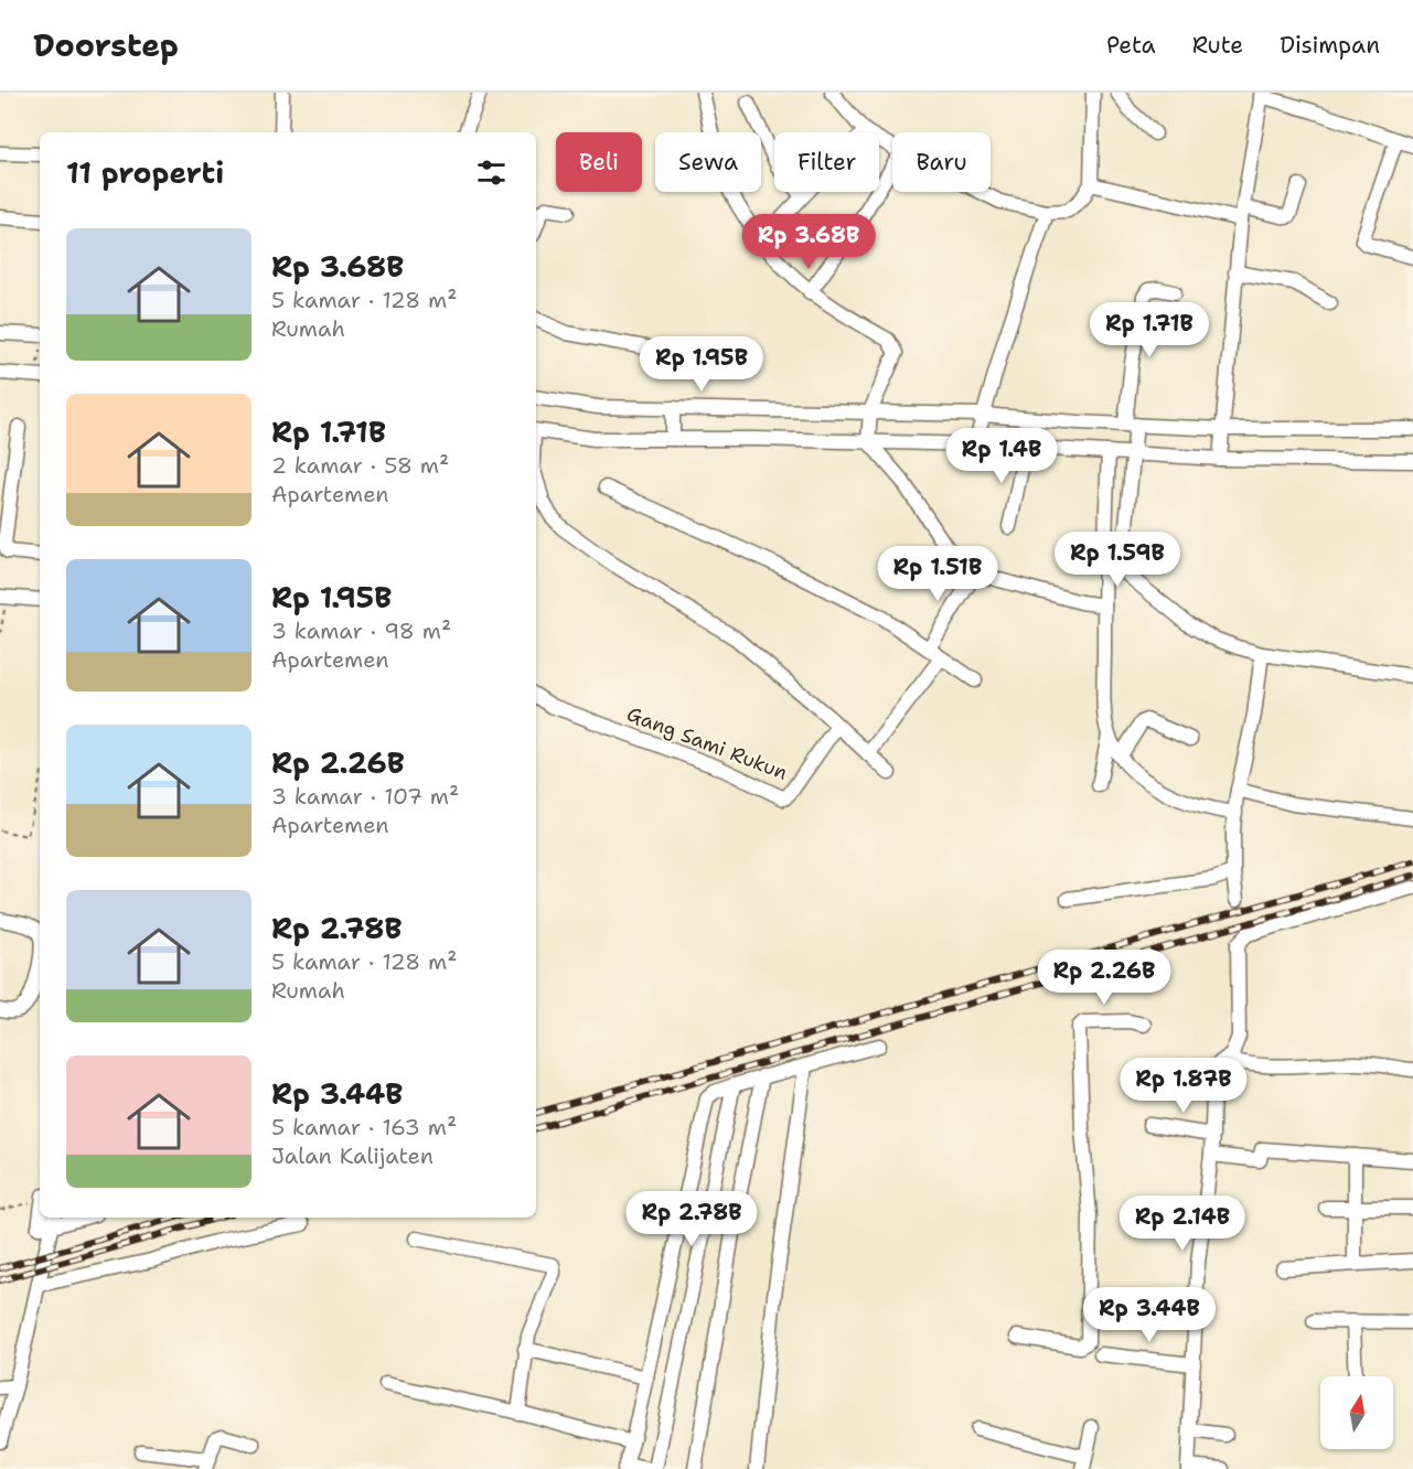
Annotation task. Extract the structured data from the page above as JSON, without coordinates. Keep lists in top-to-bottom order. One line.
{"streets":{"street":["Gang Sami Rukun"]},"north":"top","page":{"header":"Doorstep","nav":["Peta","Rute","Disimpan"],"chip":["Beli","Sewa","Filter","Baru"],"heading":"11 properti","list":[{"name":"Rp 3.68B","note":"5 kamar · 128 m² · Rumah"},{"name":"Rp 1.71B","note":"2 kamar · 58 m² · Apartemen"},{"name":"Rp 1.95B","note":"3 kamar · 98 m² · Apartemen"},{"name":"Rp 2.26B","note":"3 kamar · 107 m² · Apartemen"},{"name":"Rp 2.78B","note":"5 kamar · 128 m² · Rumah"},{"name":"Rp 3.44B","note":"5 kamar · 163 m² · Jalan Kalijaten"}],"price":["Rp 3.68B","Rp 1.71B","Rp 1.95B","Rp 1.4B","Rp 1.59B","Rp 1.51B","Rp 2.26B","Rp 1.87B","Rp 2.78B","Rp 2.14B","Rp 3.44B"]}}
